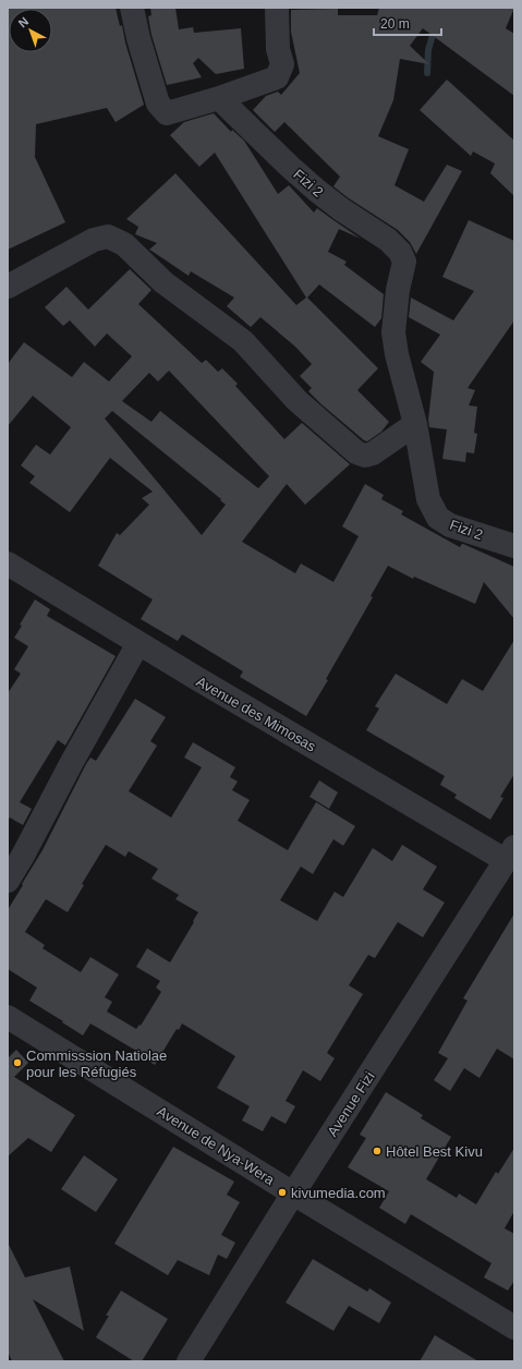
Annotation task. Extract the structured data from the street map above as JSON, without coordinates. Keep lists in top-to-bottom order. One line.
{"streets":{"street":["Fizi 2","Avenue des Mimosas","Avenue Fizi","Avenue de Nya-Wera"]},"crossings":[["Avenue des Mimosas","Avenue Fizi"],["Avenue Fizi","Avenue de Nya-Wera"]],"places":["Commisssion Natiolae pour les Réfugiés","Hôtel Best Kivu","kivumedia.com"],"scale_bar":"20 m","north":"top left"}
